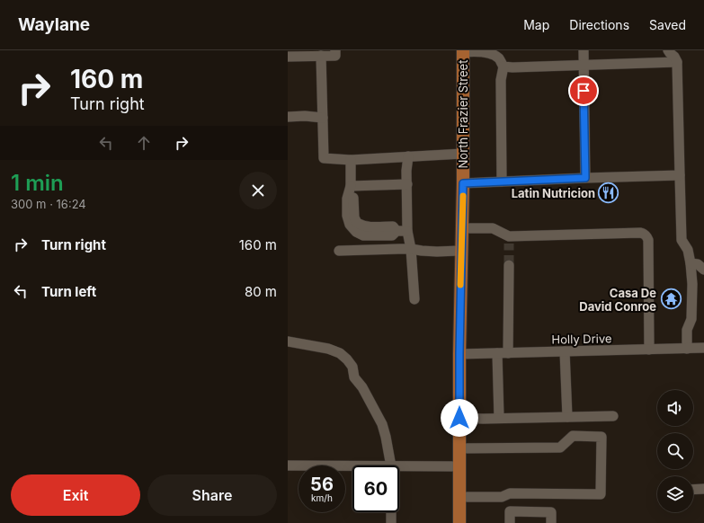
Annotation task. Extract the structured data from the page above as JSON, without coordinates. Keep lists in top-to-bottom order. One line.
{"streets":{"main road":["North Frazier Street"],"street":["Holly Drive"]},"crossings":[["North Frazier Street","Holly Drive"]],"places":{"restaurant":["Latin Nutricion"],"temple":["Casa De David Conroe"]},"page":{"header":"Waylane","nav":["Map","Directions","Saved"],"turn":["160 m","Turn right"],"heading":["1 min","300 m · 16:24"],"list":[{"name":"Turn right","value":"160 m"},{"name":"Turn left","value":"80 m"}],"speed":"56 km/h","limit":"60","buttons":["Exit","Share"]}}
